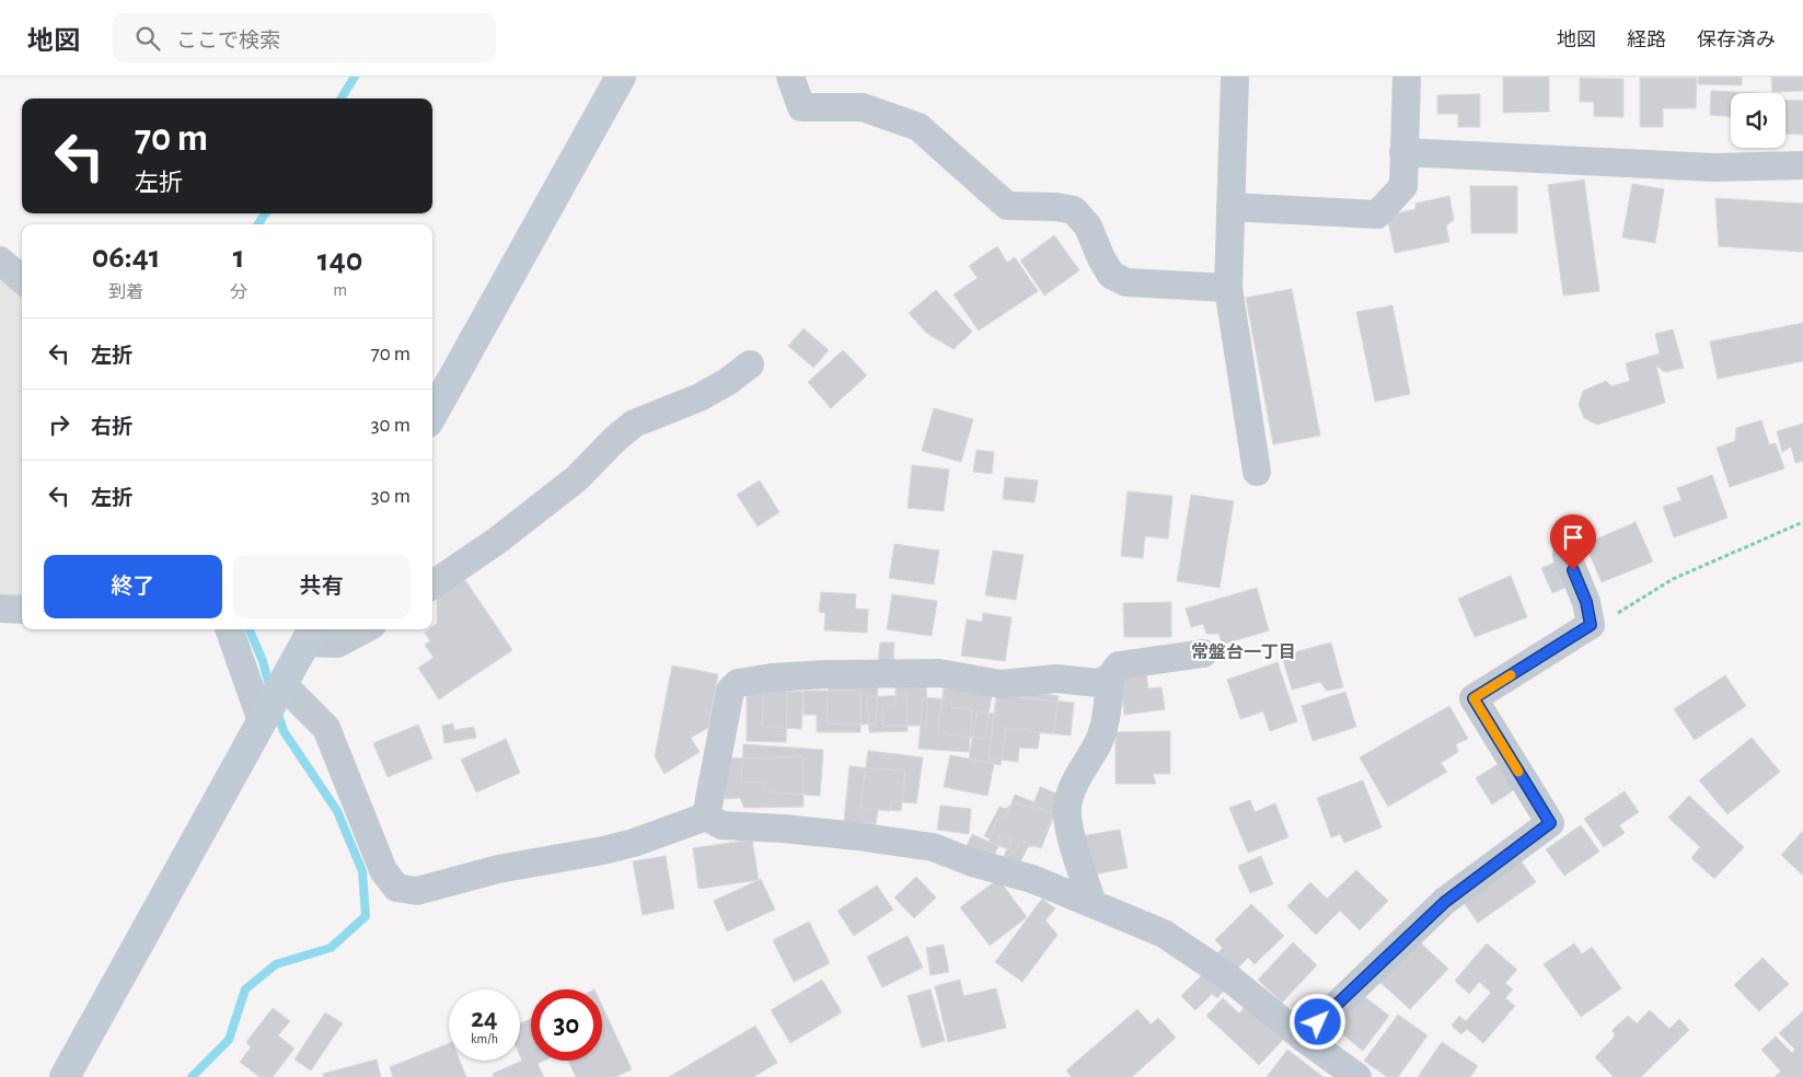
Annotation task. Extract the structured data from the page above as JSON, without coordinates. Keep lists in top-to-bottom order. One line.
{"districts":["常盤台一丁目"],"page":{"header":"地図","search":"ここで検索","nav":["地図","経路","保存済み"],"turn":["70 m","左折"],"eta":["06:41","到着","1","分","140","m"],"list":[{"name":"左折","value":"70 m"},{"name":"右折","value":"30 m"},{"name":"左折","value":"30 m"}],"buttons":["終了","共有"],"speed":"24 km/h","limit":"30"}}
